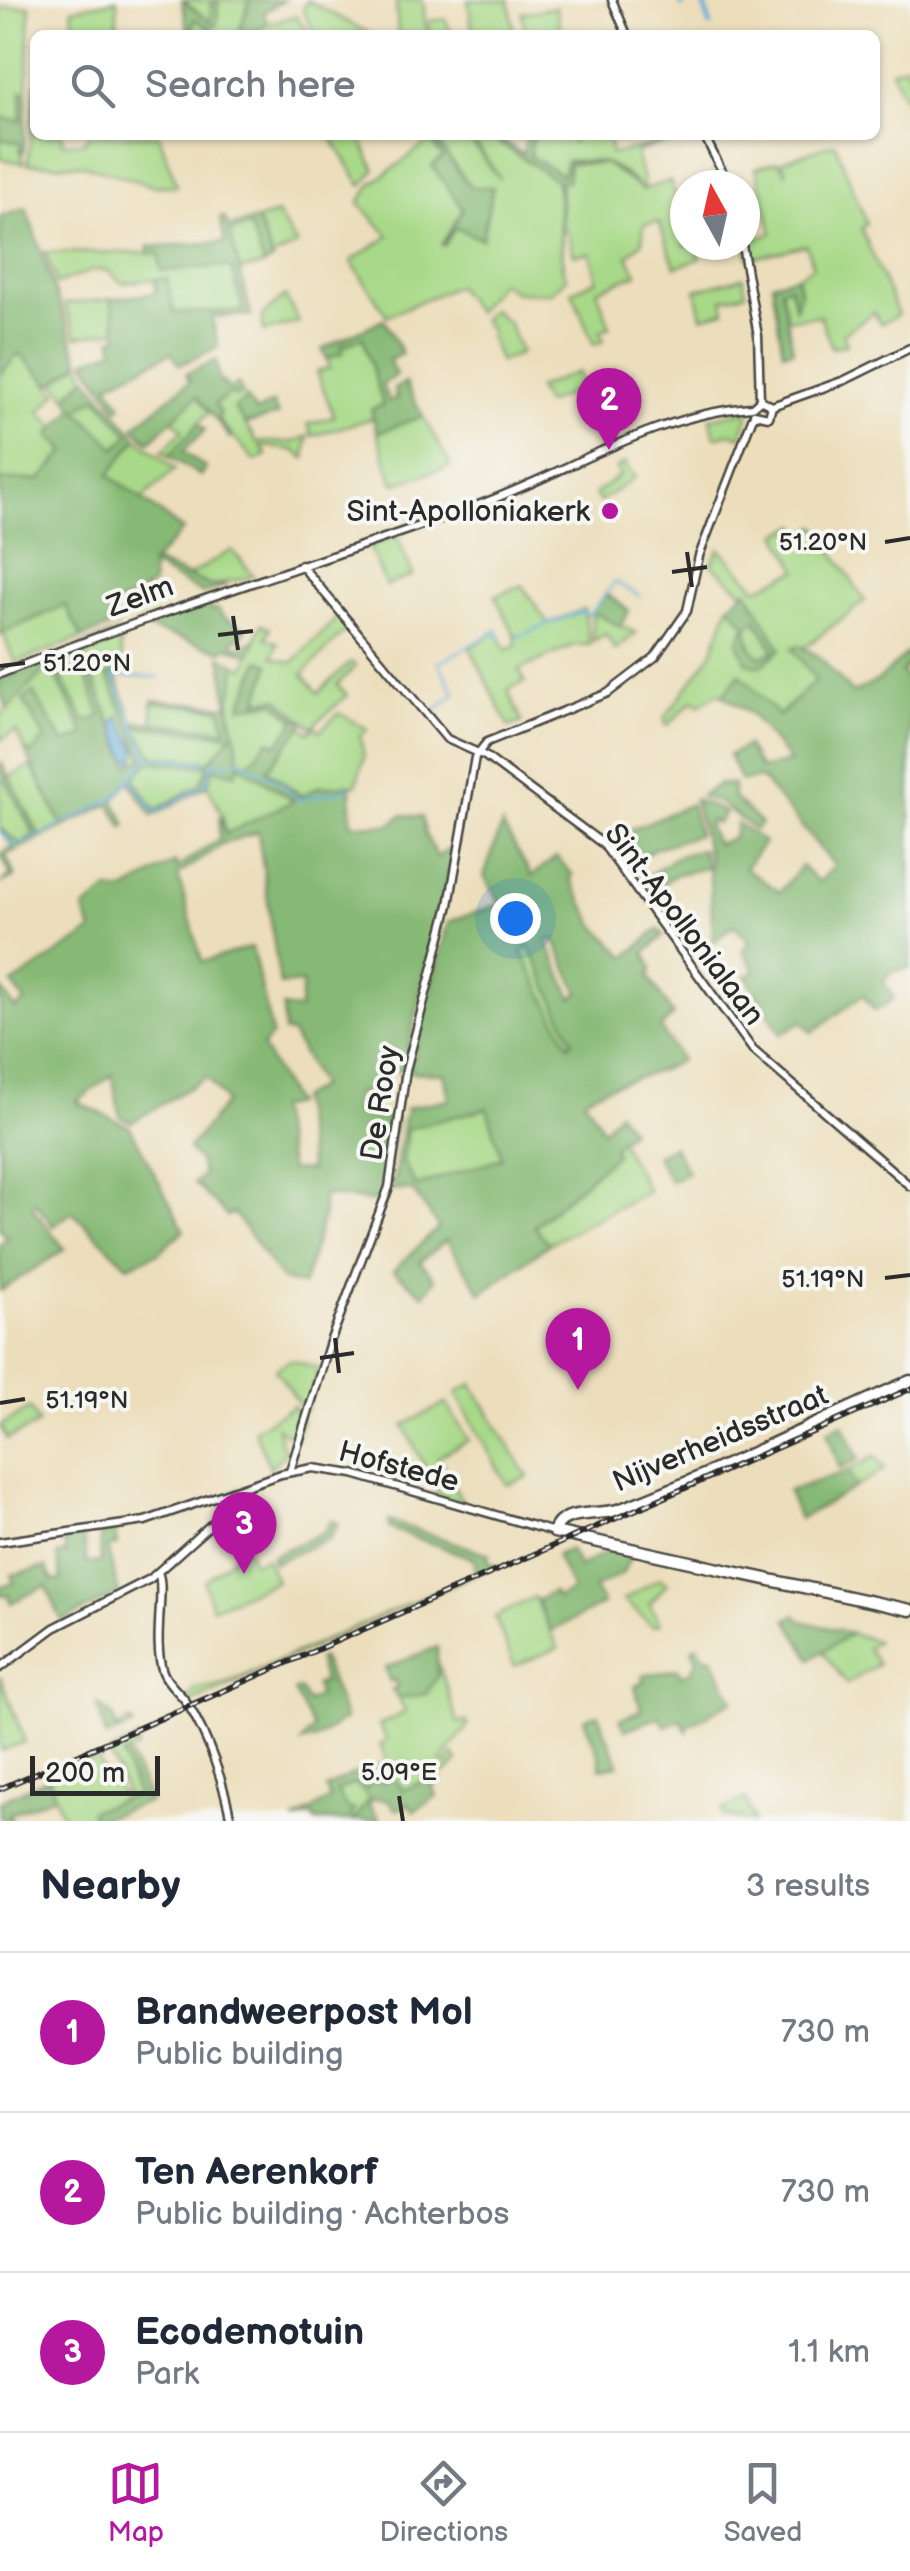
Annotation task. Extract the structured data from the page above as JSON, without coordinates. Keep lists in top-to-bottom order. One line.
{"streets":{"main road":["Nijverheidsstraat"],"street":["Zelm","Sint-Apollonialaan","De Rooy","Hofstede"]},"crossings":[["Zelm","Sint-Apollonialaan"],["Sint-Apollonialaan","De Rooy"],["De Rooy","Hofstede"],["Nijverheidsstraat","Hofstede"]],"places":["Sint-Apolloniakerk"],"scale_bar":"200 m","north":"top","page":{"search":"Search here","pins":["2","1","3"],"scale":"200 m","heading":["Nearby","3 results"],"list":[{"mark":"1","name":"Brandweerpost Mol","note":"Public building","value":"730 m"},{"mark":"2","name":"Ten Aerenkorf","note":"Public building · Achterbos","value":"730 m"},{"mark":"3","name":"Ecodemotuin","note":"Park","value":"1.1 km"}],"nav":["Map","Directions","Saved"]},"coordinates":["51.20°N","51.19°N","5.09°E"]}
